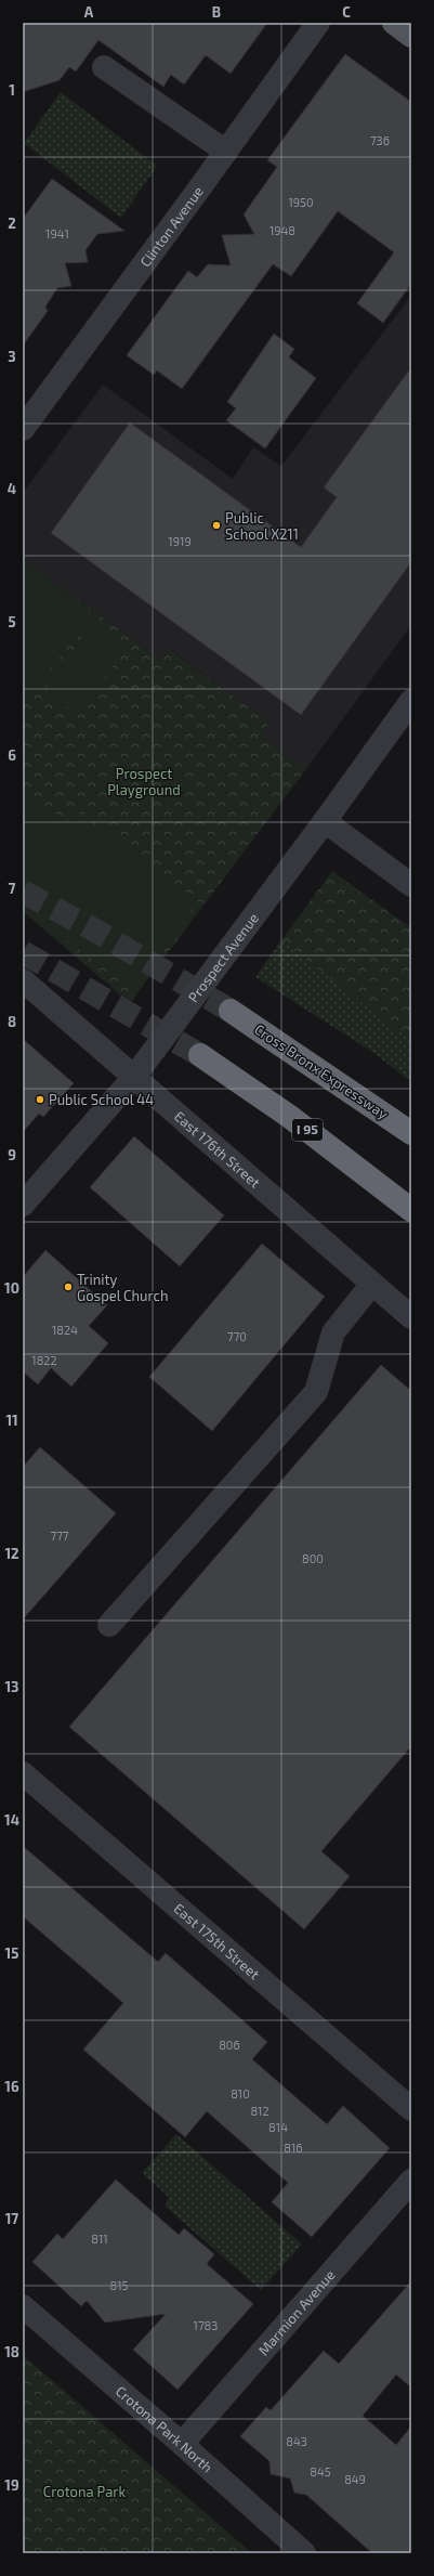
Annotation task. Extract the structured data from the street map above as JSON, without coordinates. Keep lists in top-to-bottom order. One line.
{"streets":{"highway":["Cross Bronx Expressway","I 95"],"street":["Clinton Avenue","Prospect Avenue","East 176th Street","East 175th Street","Marmion Avenue","Crotona Park North"]},"crossings":[["Prospect Avenue","East 176th Street"],["Marmion Avenue","Crotona Park North"]],"parks":["Prospect Playground","Crotona Park"],"places":["Public School X211","Public School 44","Trinity Gospel Church"],"house_numbers":["736","1950","1948","1941","1919","1824","770","1822","777","800","806","810","812","814","816","811","815","1783","843","845","849"],"grid":{"columns":["A","B","C"],"rows":["1","2","3","4","5","6","7","8","9","10","11","12","13","14","15","16","17","18","19"]}}
